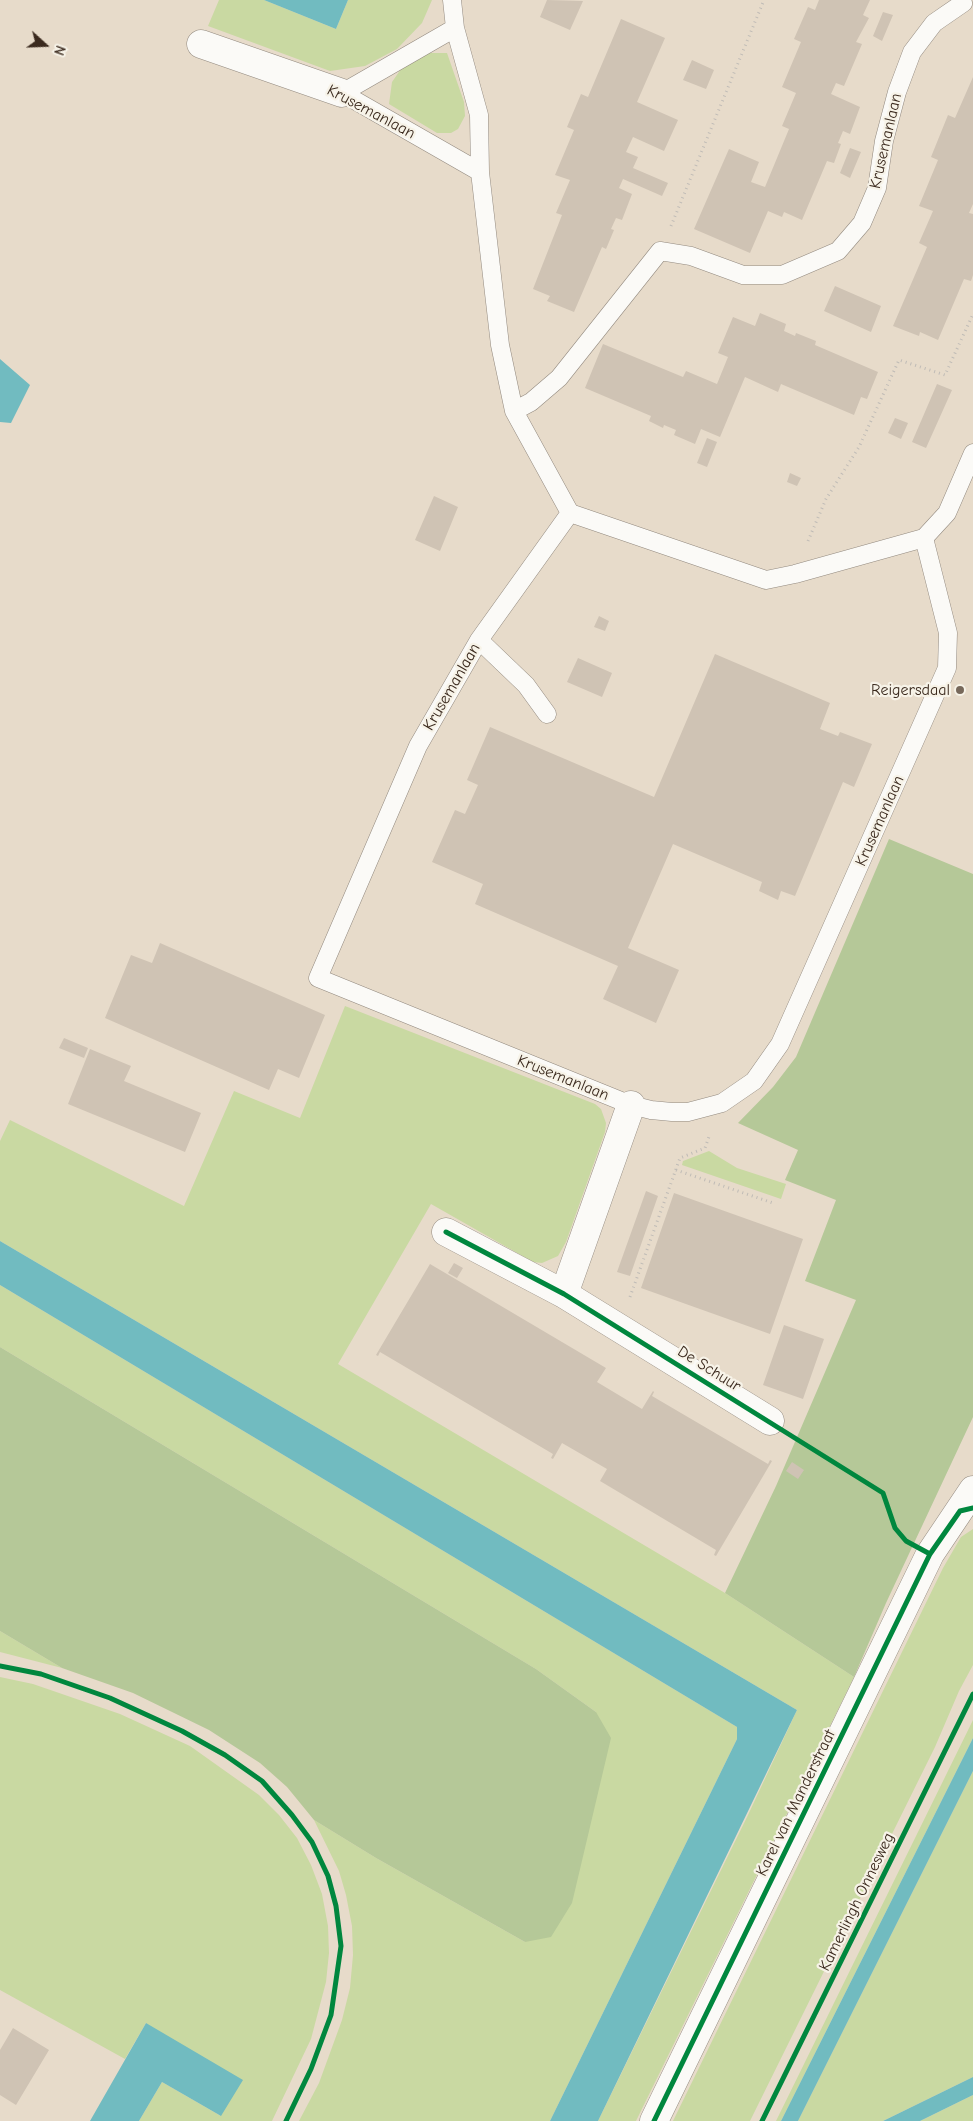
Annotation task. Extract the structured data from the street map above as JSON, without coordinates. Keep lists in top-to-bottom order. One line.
{"streets":{"street":["Krusemanlaan","De Schuur","Karel van Manderstraat"],"cycle path":["Kamerlingh Onnesweg"]},"places":["Reigersdaal"],"north":"right"}
